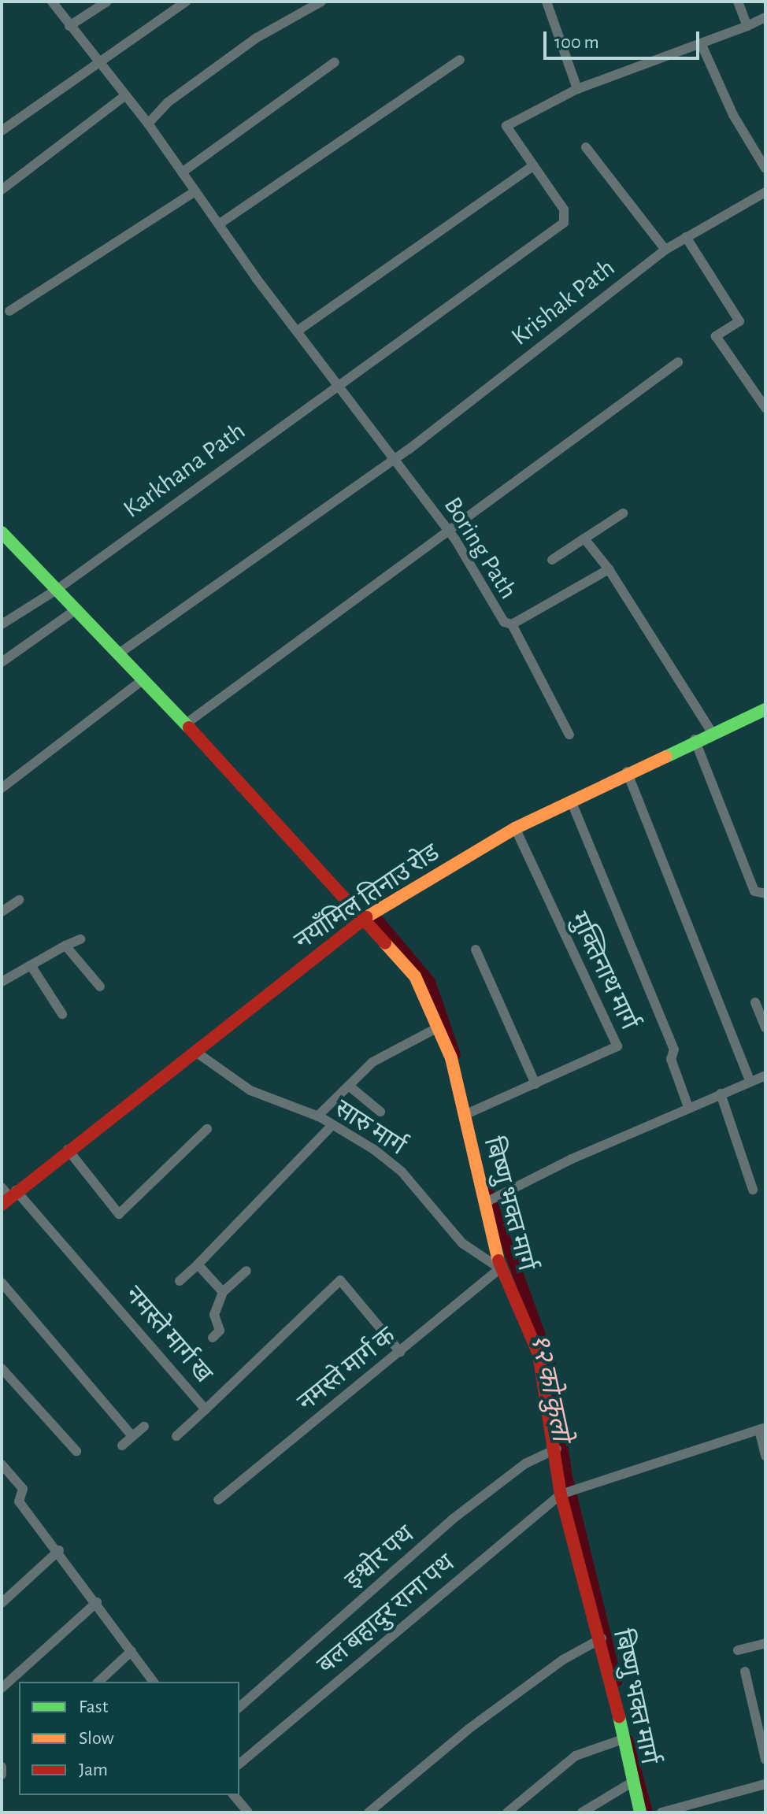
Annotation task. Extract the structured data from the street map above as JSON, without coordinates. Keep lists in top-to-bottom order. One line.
{"streets":{"street":["Krishak Path","Karkhana Path","Boring Path","नयाँमिल तिनाउ रोड","मुक्तिनाथ मार्ग","सारु मार्ग","बिष्णु भक्त मार्ग","नमस्ते मार्ग ख","नमस्ते मार्ग क","इश्वोर पथ","बल बहादुर राना पथ"]},"crossings":[["Krishak Path","Boring Path"],["Krishak Path","बिष्णु भक्त मार्ग"],["Karkhana Path","Boring Path"],["Karkhana Path","बिष्णु भक्त मार्ग"],["नयाँमिल तिनाउ रोड","मुक्तिनाथ मार्ग"],["नयाँमिल तिनाउ रोड","सारु मार्ग"],["नयाँमिल तिनाउ रोड","बिष्णु भक्त मार्ग"],["नयाँमिल तिनाउ रोड","नमस्ते मार्ग ख"],["मुक्तिनाथ मार्ग","बिष्णु भक्त मार्ग"],["सारु मार्ग","बिष्णु भक्त मार्ग"],["सारु मार्ग","नमस्ते मार्ग क"],["बिष्णु भक्त मार्ग","नमस्ते मार्ग क"],["बिष्णु भक्त मार्ग","इश्वोर पथ"],["बिष्णु भक्त मार्ग","बल बहादुर राना पथ"],["नमस्ते मार्ग ख","नमस्ते मार्ग क"]],"water":["१२ को कुलो"],"legend":["Fast","Slow","Jam"],"scale_bar":"100 m"}
